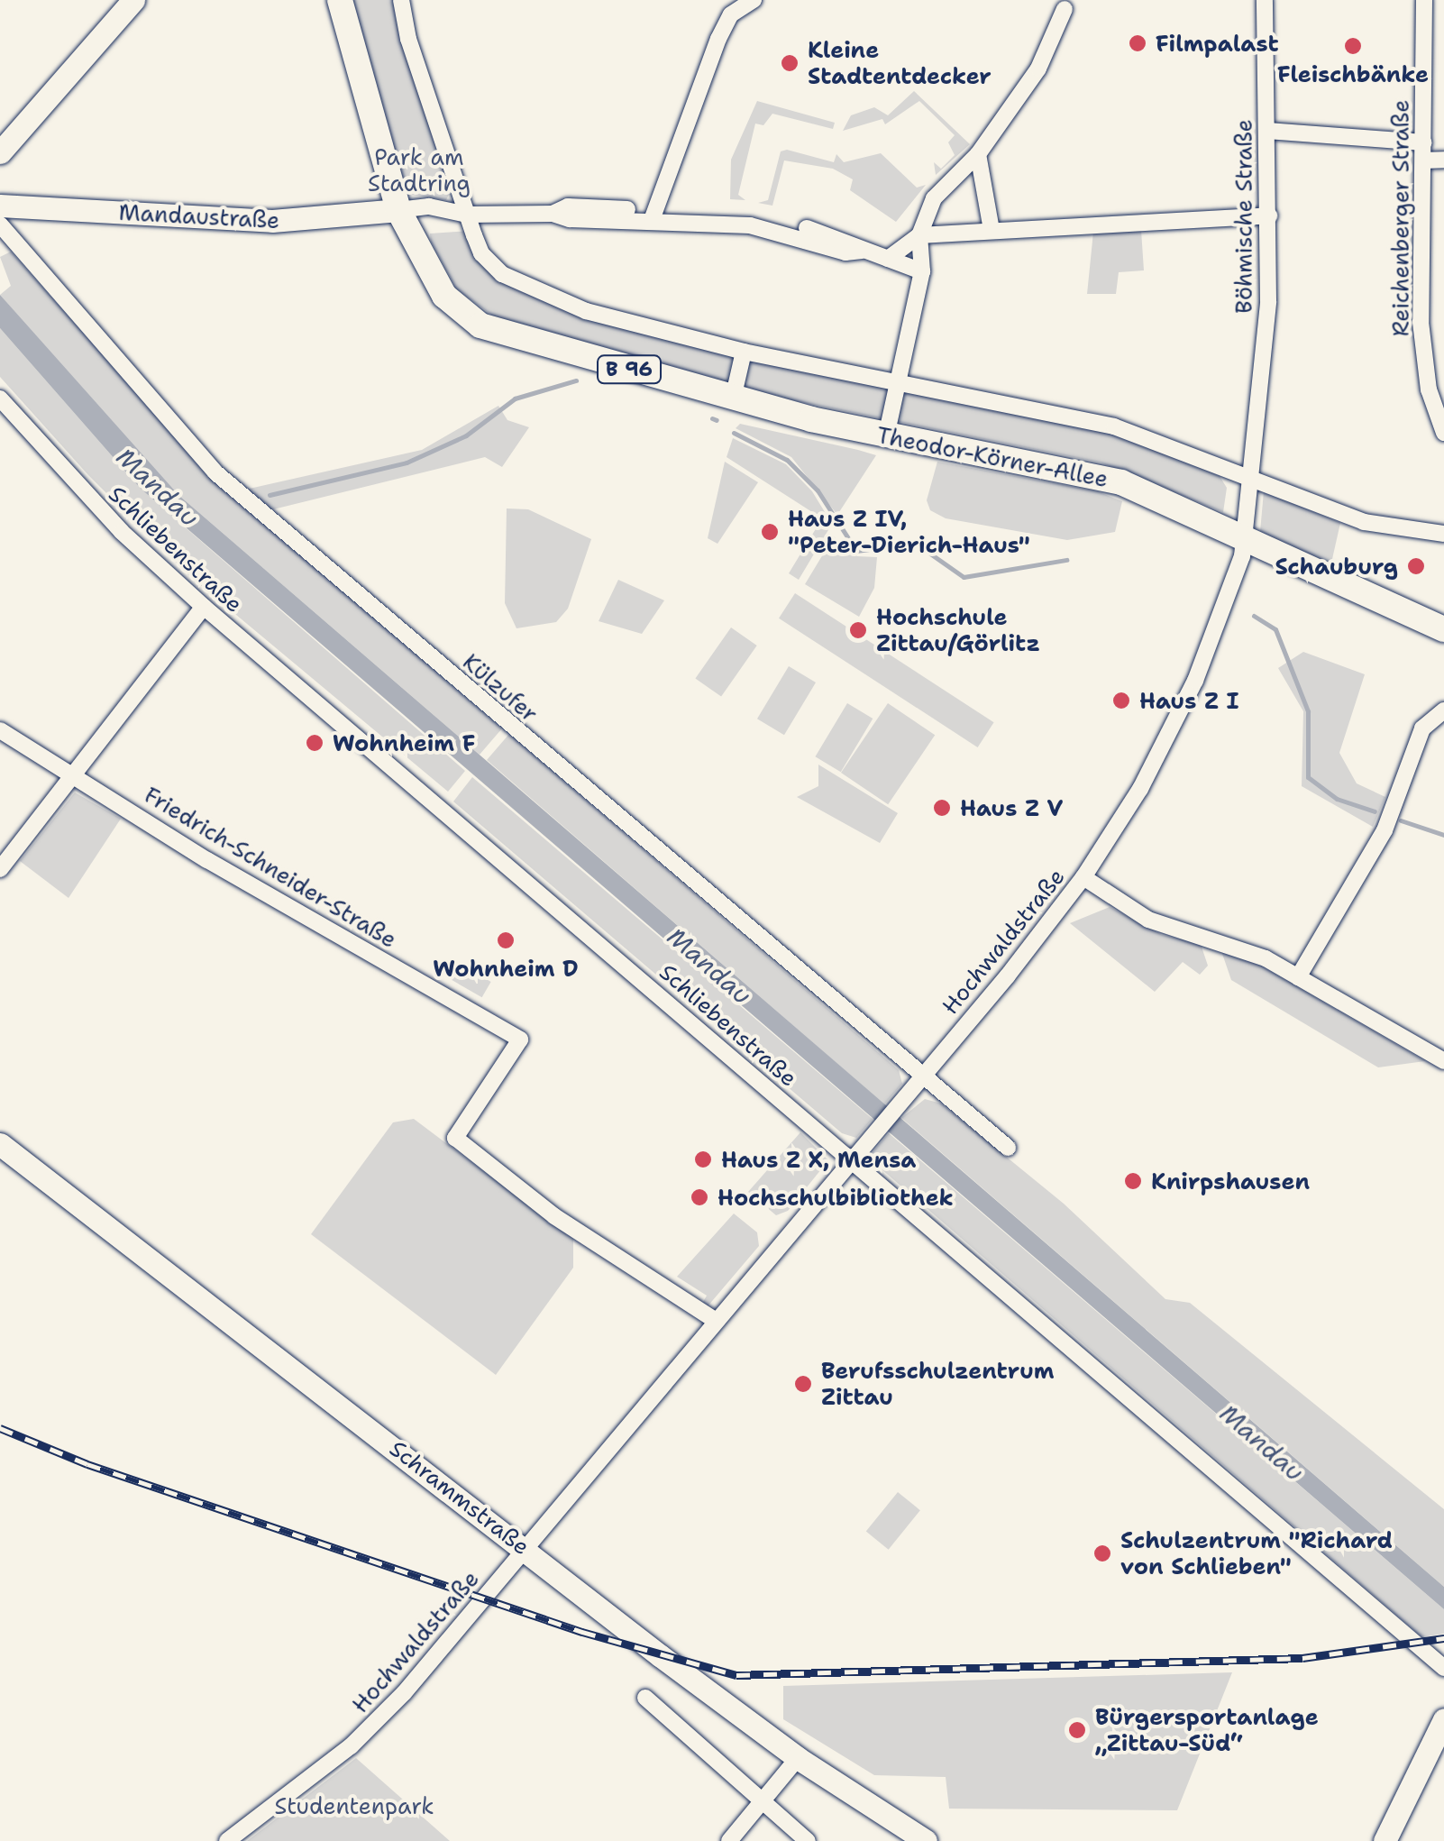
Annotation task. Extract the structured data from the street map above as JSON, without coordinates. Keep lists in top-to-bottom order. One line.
{"streets":{"main road":["Mandaustraße","B 96","Theodor-Körner-Allee","Schrammstraße"],"street":["Böhmische Straße","Reichenberger Straße","Schliebenstraße","Külzufer","Friedrich-Schneider-Straße","Hochwaldstraße"]},"crossings":[["Mandaustraße","B 96"],["Mandaustraße","Theodor-Körner-Allee"],["Böhmische Straße","B 96"],["Böhmische Straße","Theodor-Körner-Allee"],["Böhmische Straße","Hochwaldstraße"],["B 96","Theodor-Körner-Allee"],["B 96","Hochwaldstraße"],["Theodor-Körner-Allee","Hochwaldstraße"],["Schliebenstraße","Hochwaldstraße"],["Külzufer","Hochwaldstraße"],["Friedrich-Schneider-Straße","Hochwaldstraße"],["Hochwaldstraße","Schrammstraße"]],"water":["Mandau"],"parks":["Park am Stadtring","Studentenpark"],"places":["Filmpalast","Fleischbänke","Kleine Stadtentdecker","Haus Z IV, \"Peter-Dierich-Haus\"","Schauburg","Hochschule Zittau/Görlitz","Haus Z I","Wohnheim F","Haus Z V","Wohnheim D","Haus Z X, Mensa","Knirpshausen","Hochschulbibliothek","Berufsschulzentrum Zittau","Schulzentrum \"Richard von Schlieben\"","Bürgersportanlage „Zittau-Süd“"]}
